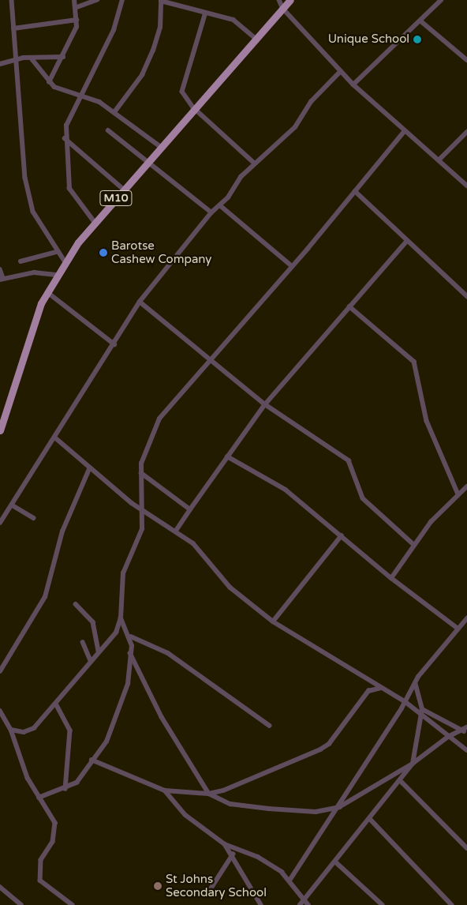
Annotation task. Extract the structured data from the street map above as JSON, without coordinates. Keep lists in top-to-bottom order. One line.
{"streets":{"main road":["M10"]},"places":["Unique School","Barotse Cashew Company","St Johns Secondary School"]}
